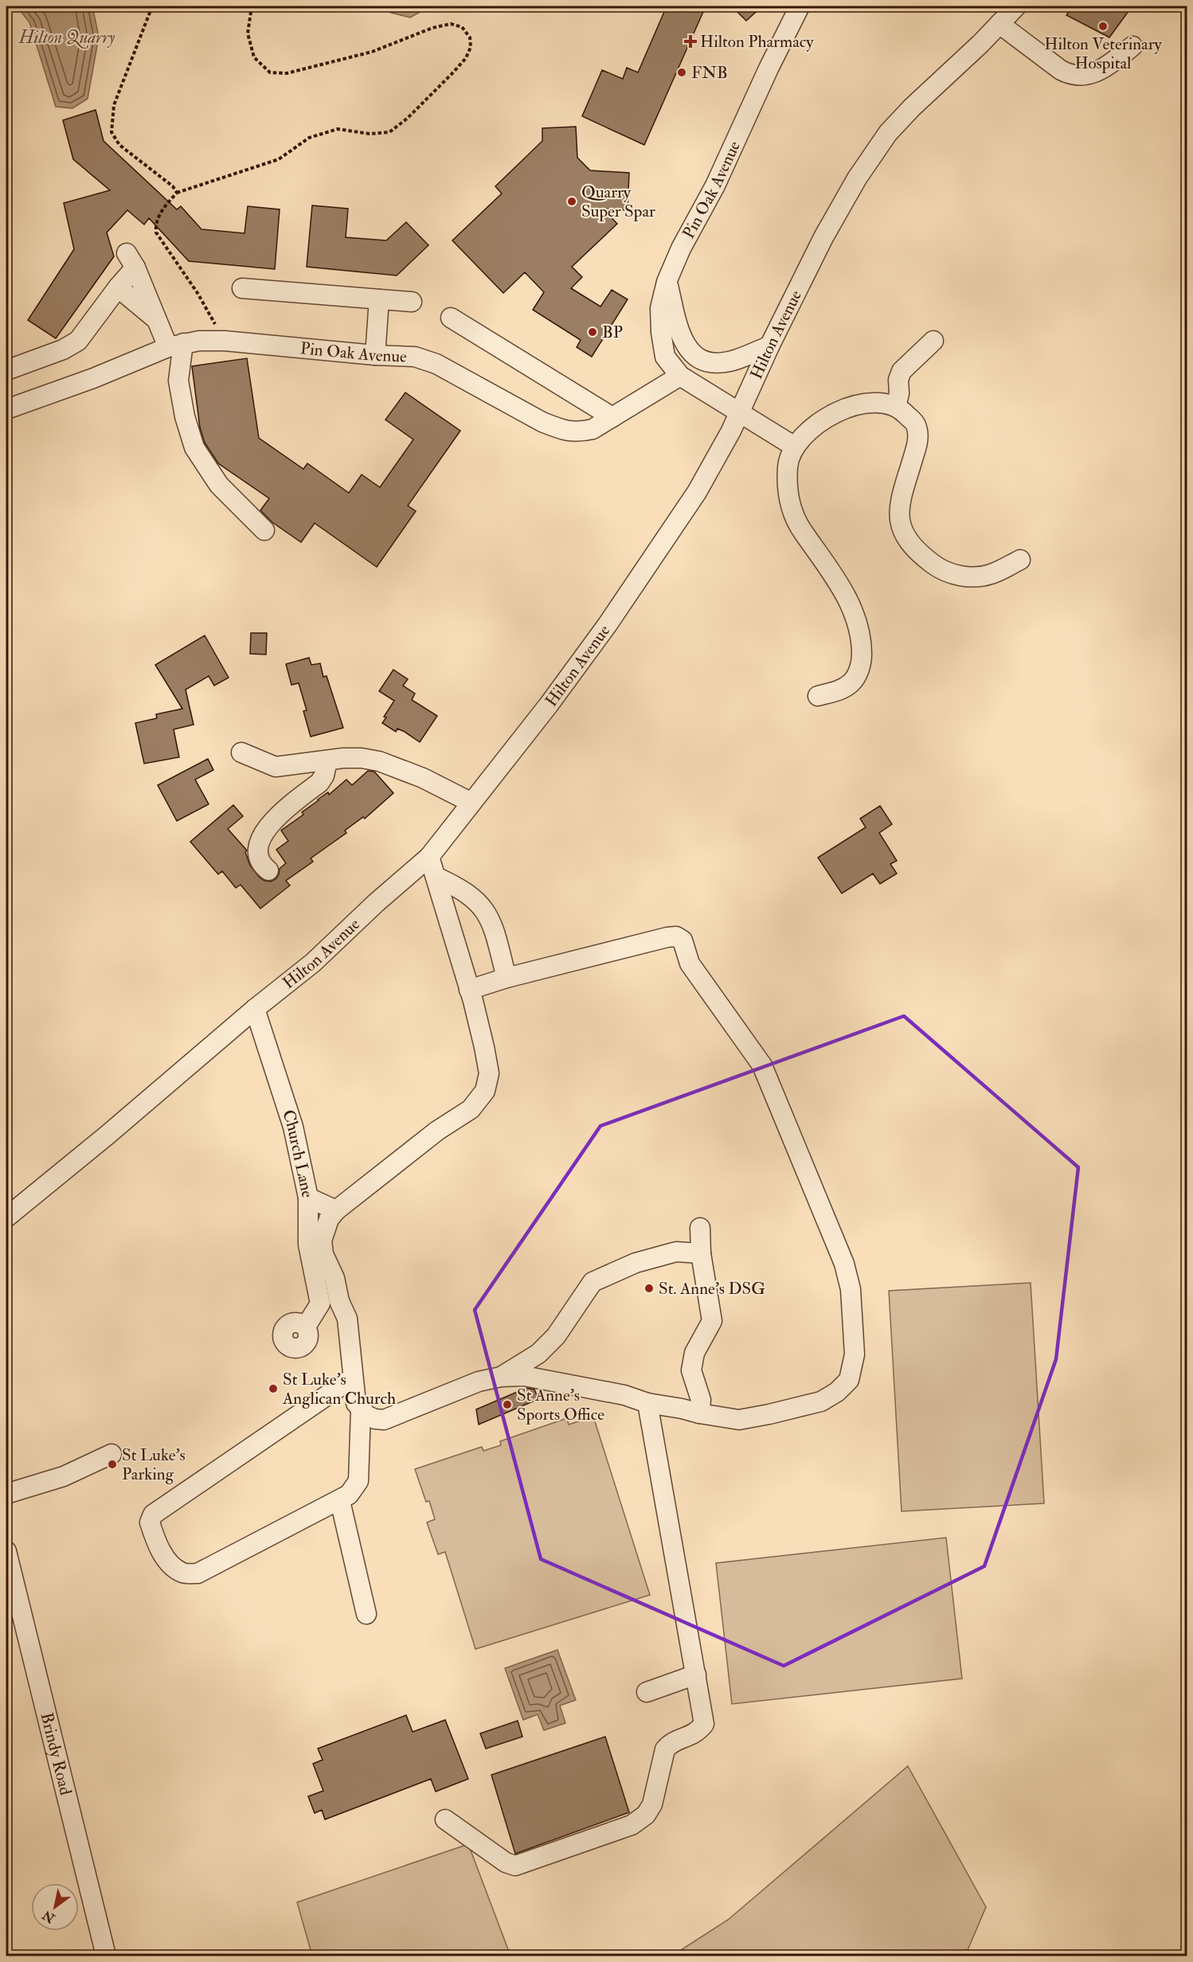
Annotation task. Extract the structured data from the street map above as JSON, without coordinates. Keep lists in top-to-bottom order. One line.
{"streets":{"street":["Pin Oak Avenue","Hilton Avenue","Church Lane","Brindy Road"]},"crossings":[["Pin Oak Avenue","Hilton Avenue"],["Hilton Avenue","Church Lane"]],"water":["Hilton Quarry"],"places":{"other":["Hilton Veterinary Hospital","FNB","Quarry Super Spar","BP","St. Anne's DSG","St Luke's Anglican Church","St Anne's Sports Office","St Luke's Parking"],"health":["Hilton Pharmacy"]},"north":"bottom left"}
